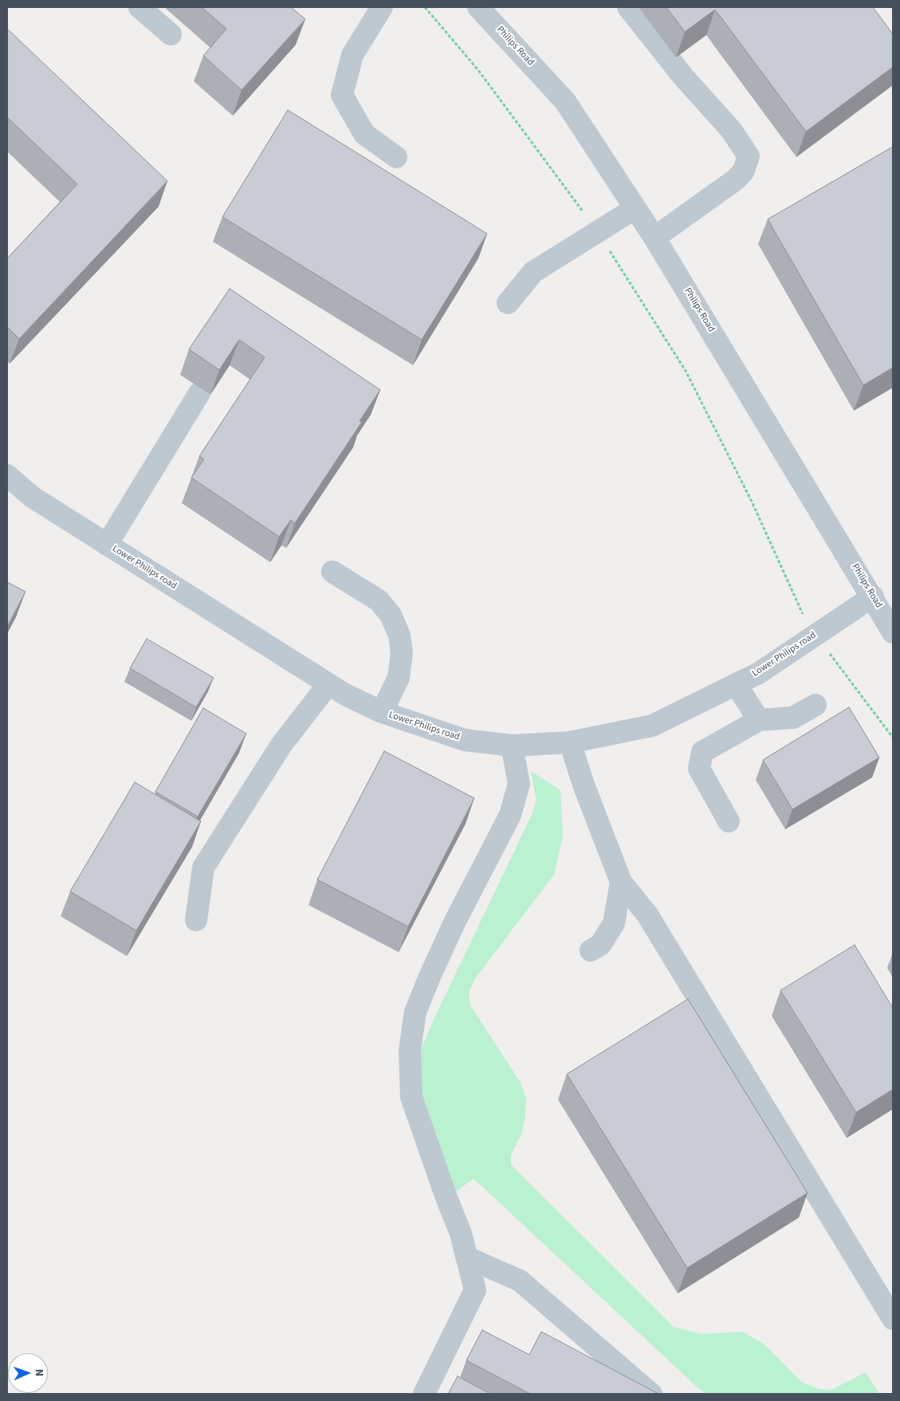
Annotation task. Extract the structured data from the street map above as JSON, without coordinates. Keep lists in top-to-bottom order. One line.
{"streets":{"street":["Philips Road","Lower Philips road"]},"crossings":[["Philips Road","Lower Philips road"]],"north":"right"}
